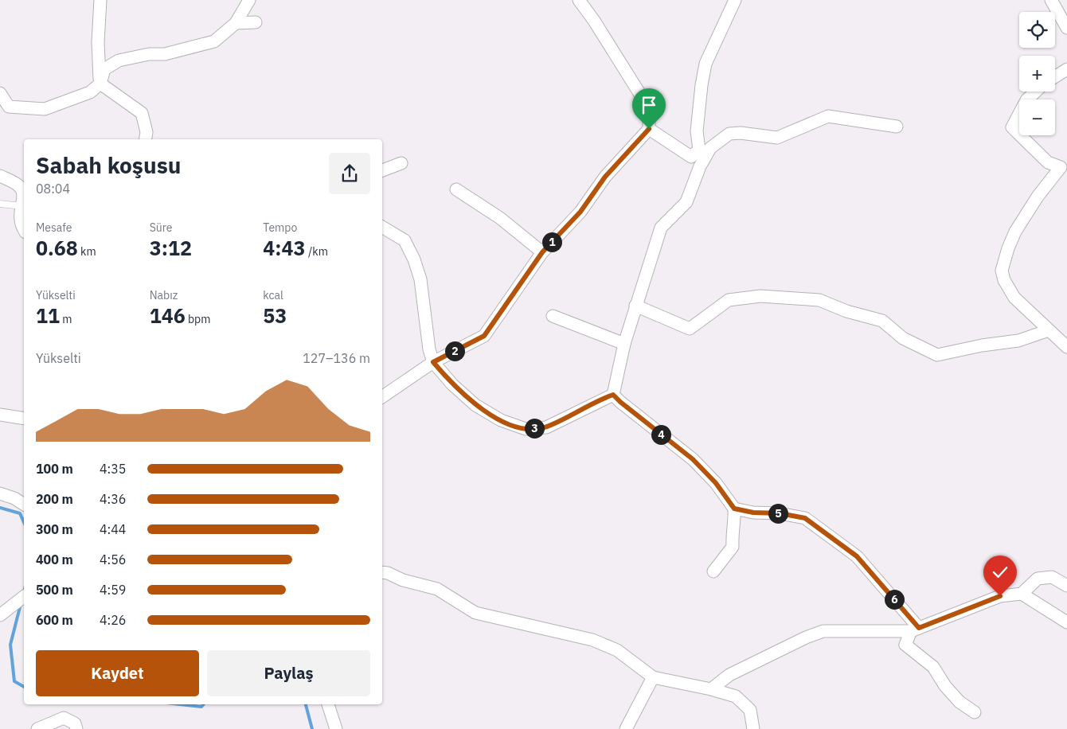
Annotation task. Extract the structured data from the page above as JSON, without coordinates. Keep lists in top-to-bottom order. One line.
{"page":{"map_buttons":["+","−"],"heading":["Sabah koşusu","08:04"],"stats":[["Mesafe","0.68 km"],["Süre","3:12"],["Tempo","4:43 /km"],["Yükselti","11 m"],["Nabız","146 bpm"],["kcal","53"]],"pins":["1","2","3","4","5","6"],"chart":["Yükselti","127–136 m"],"list":[{"name":"100 m","note":"4:35"},{"name":"200 m","note":"4:36"},{"name":"300 m","note":"4:44"},{"name":"400 m","note":"4:56"},{"name":"500 m","note":"4:59"},{"name":"600 m","note":"4:26"}],"buttons":["Kaydet","Paylaş"]}}
